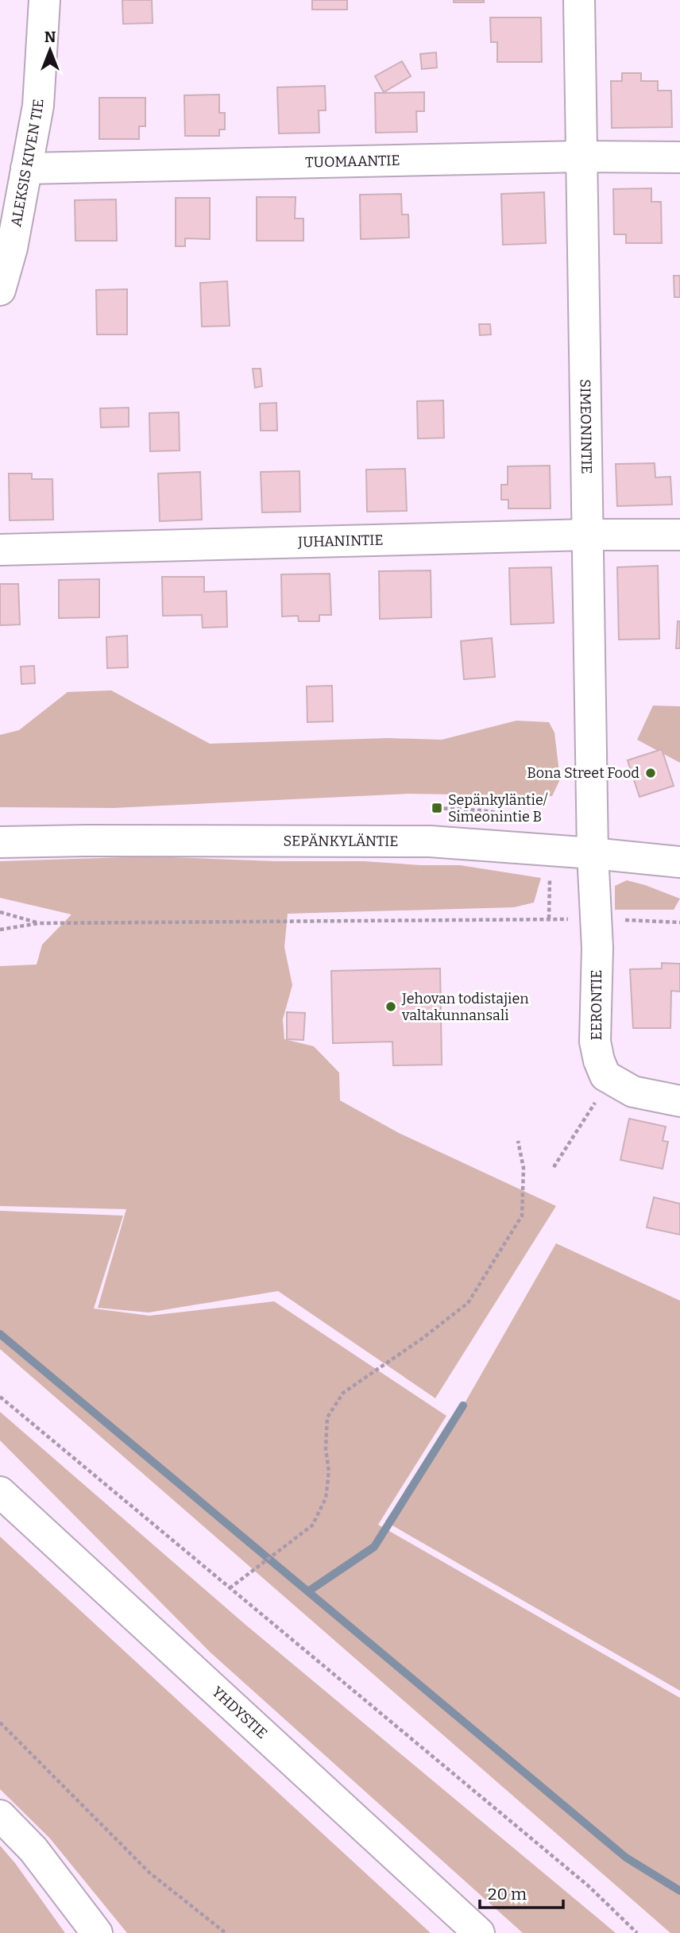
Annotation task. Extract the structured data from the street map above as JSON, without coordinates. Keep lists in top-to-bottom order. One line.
{"streets":{"main road":["TUOMAANTIE","ALEKSIS KIVEN TIE","SIMEONINTIE","JUHANINTIE","SEPÄNKYLÄNTIE","EERONTIE","YHDYSTIE"]},"crossings":[["TUOMAANTIE","ALEKSIS KIVEN TIE"],["TUOMAANTIE","SIMEONINTIE"],["SIMEONINTIE","JUHANINTIE"],["SIMEONINTIE","SEPÄNKYLÄNTIE"],["SIMEONINTIE","EERONTIE"],["SEPÄNKYLÄNTIE","EERONTIE"]],"places":{"other":["Bona Street Food","Jehovan todistajien valtakunnansali"],"transit":["Sepänkyläntie/ Simeonintie B"]},"scale_bar":"20 m","north":"top"}
